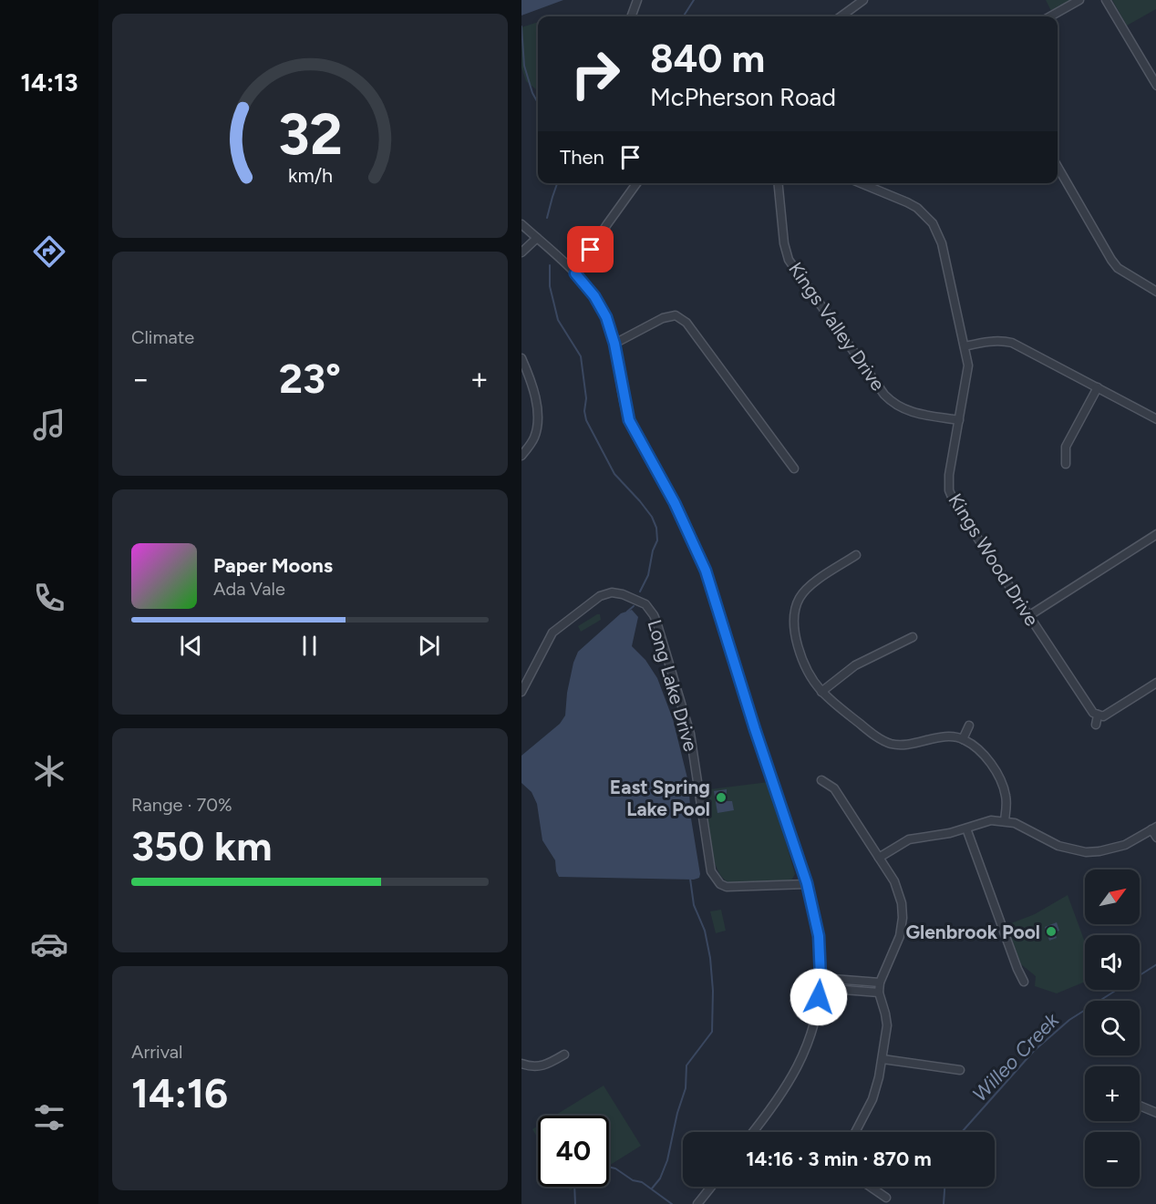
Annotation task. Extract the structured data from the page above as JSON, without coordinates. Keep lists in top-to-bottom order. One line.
{"streets":{"street":["Kings Valley Drive","Kings Wood Drive","Long Lake Drive"]},"crossings":[["Kings Valley Drive","Kings Wood Drive"]],"water":["Willeo Creek"],"places":["East Spring Lake Pool","Glenbrook Pool"],"north":"top right","page":{"tabs":"14:13","turn":["840 m","McPherson Road"],"then":"Then","tile":["Climate",["Range · 70%","350 km"],["Arrival","14:16"]],"heat":["−","23°","+"],"song":["Paper Moons","Ada Vale"],"map_buttons":["+","−"],"limit":"40","trip":"14:16 · 3 min · 870 m","gauge":["32","km/h"]}}
